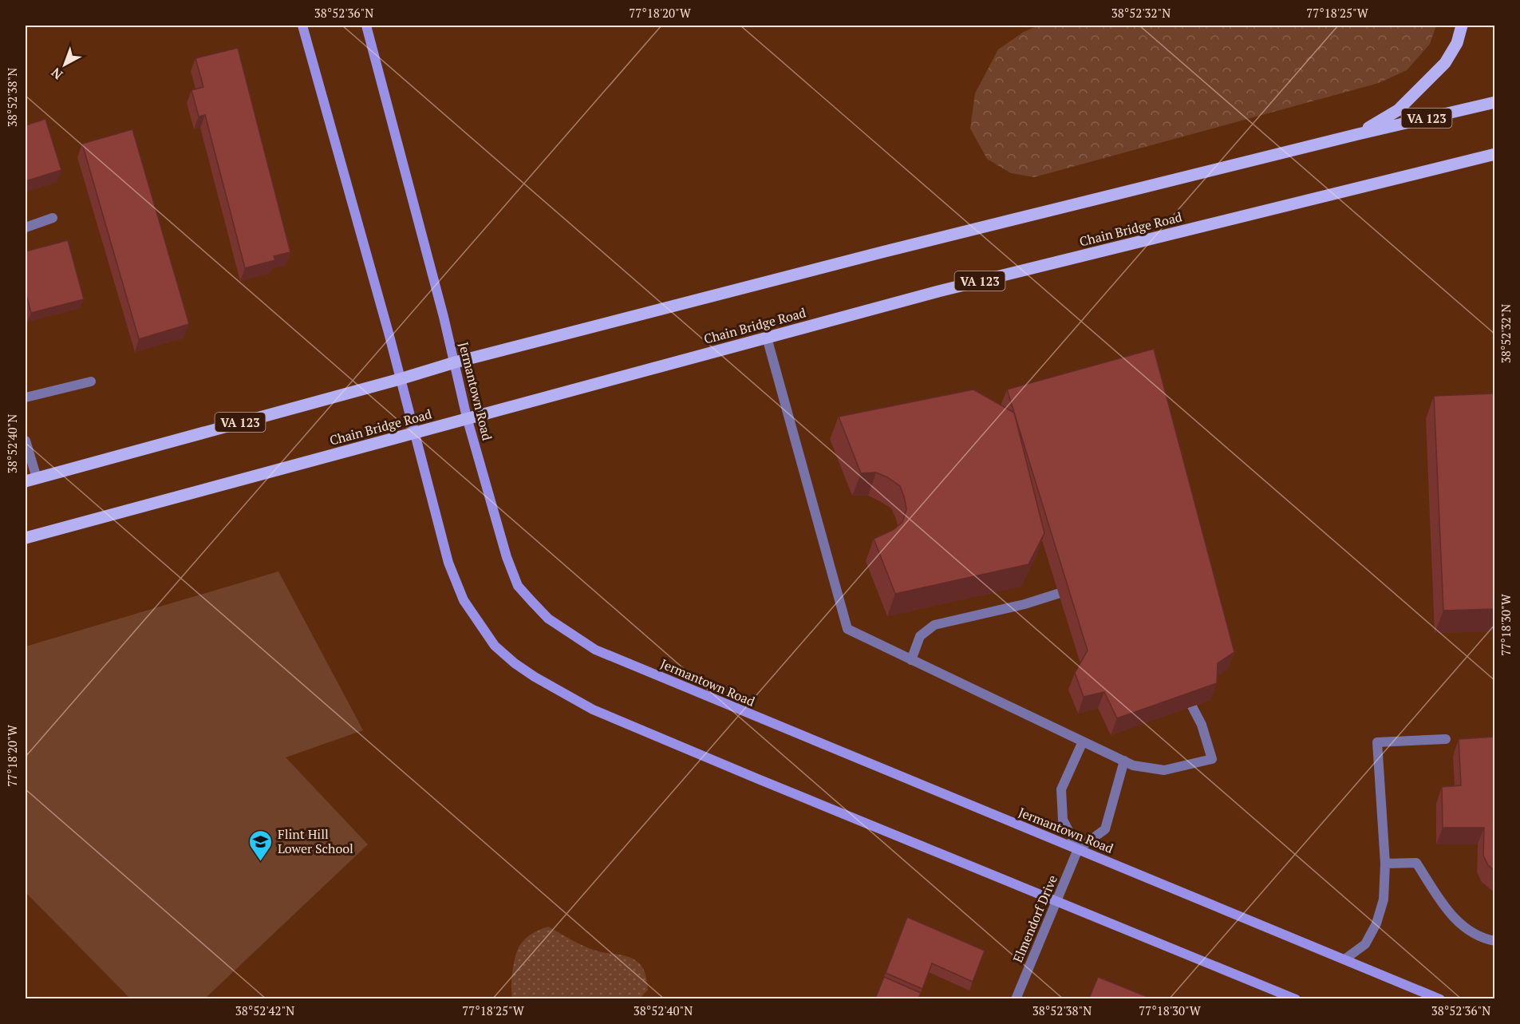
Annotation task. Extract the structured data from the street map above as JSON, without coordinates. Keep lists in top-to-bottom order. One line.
{"streets":{"main road":["VA 123","Chain Bridge Road","Jermantown Road"],"street":["Elmendorf Drive"]},"crossings":[["VA 123","Jermantown Road"],["Chain Bridge Road","Jermantown Road"],["Jermantown Road","Elmendorf Drive"]],"places":{"school or university":["Flint Hill Lower School"]},"north":"bottom left","coordinates":["38°52'36\"N","77°18'20\"W","38°52'32\"N","77°18'25\"W","38°52'38\"N","38°52'40\"N","77°18'30\"W","38°52'42\"N"]}
